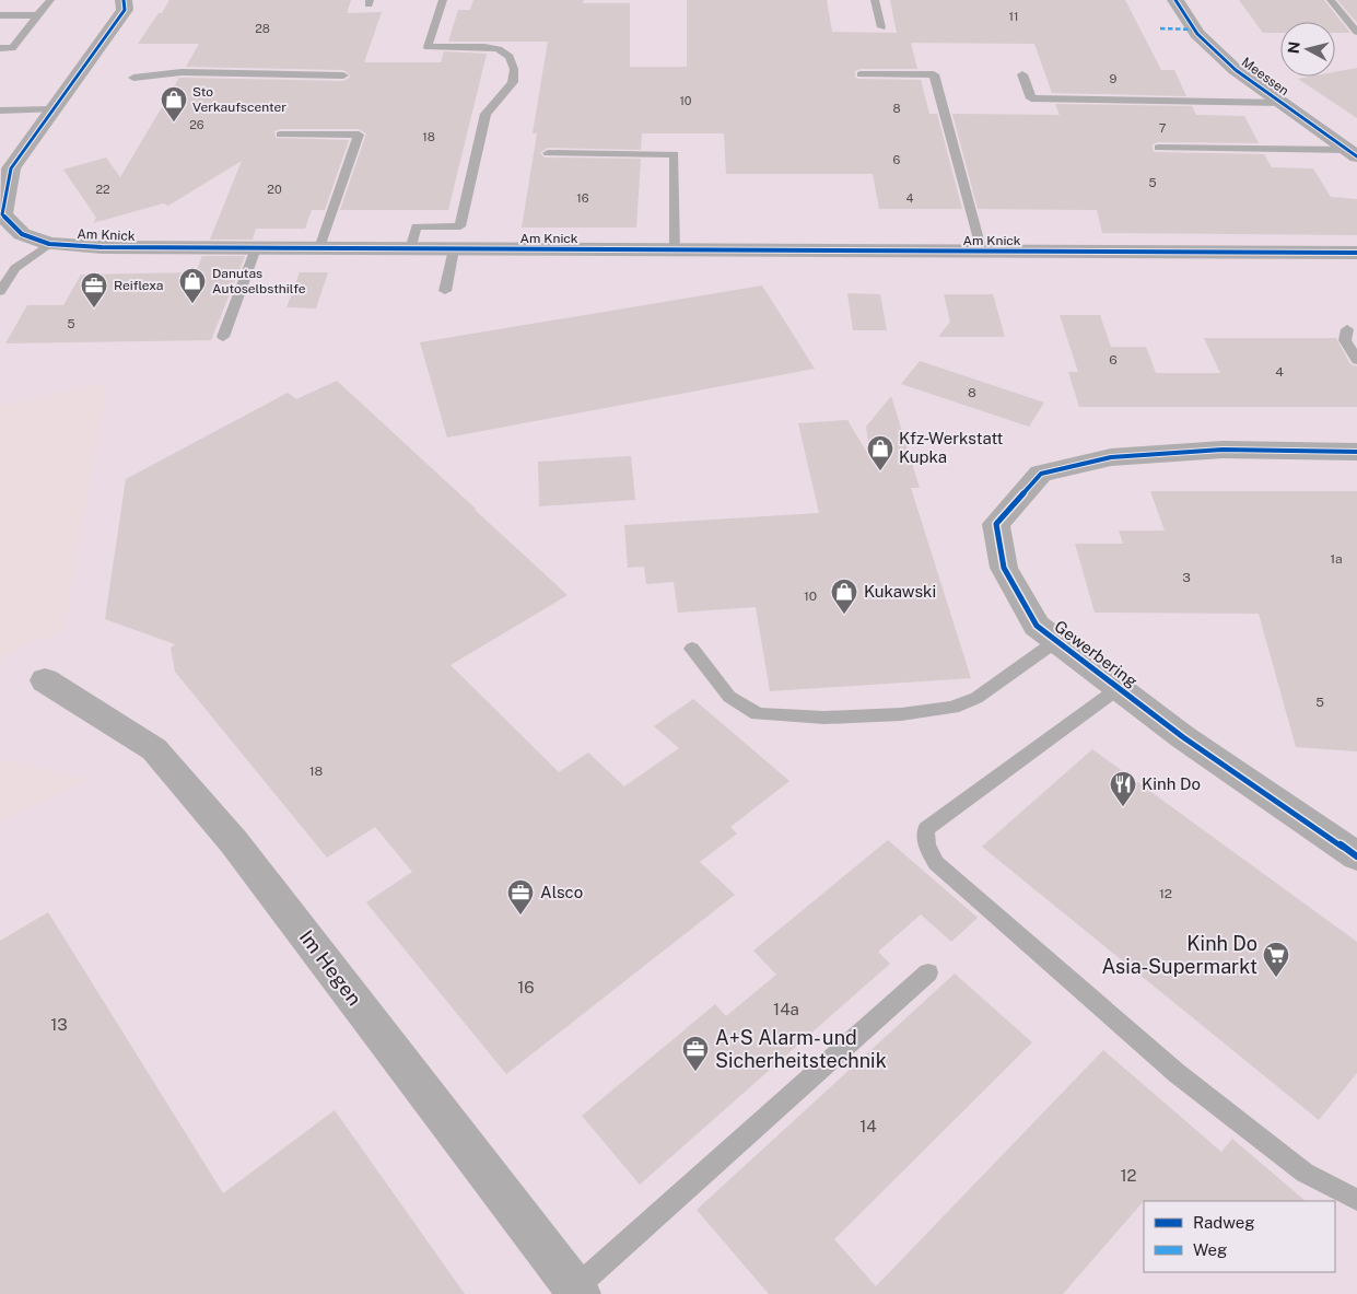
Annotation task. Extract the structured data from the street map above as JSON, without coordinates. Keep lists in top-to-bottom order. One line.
{"streets":{"street":["Meessen","Am Knick","Gewerbering","Im Hegen"]},"places":{"shop":["Sto Verkaufscenter","Danutas Autoselbsthilfe","Kfz-Werkstatt Kupka","Kukawski"],"office":["Reiflexa","Alsco","A+S Alarm- und Sicherheitstechnik"],"restaurant":["Kinh Do"],"supermarket":["Kinh Do Asia-Supermarkt"]},"house_numbers":["11","28","9","10","8","26","7","18","6","5","22","20","16","4","5","6","4","8","1a","3","10","5","18","12","16","14a","13","14","12"],"legend":["Radweg","Weg"],"north":"left"}
